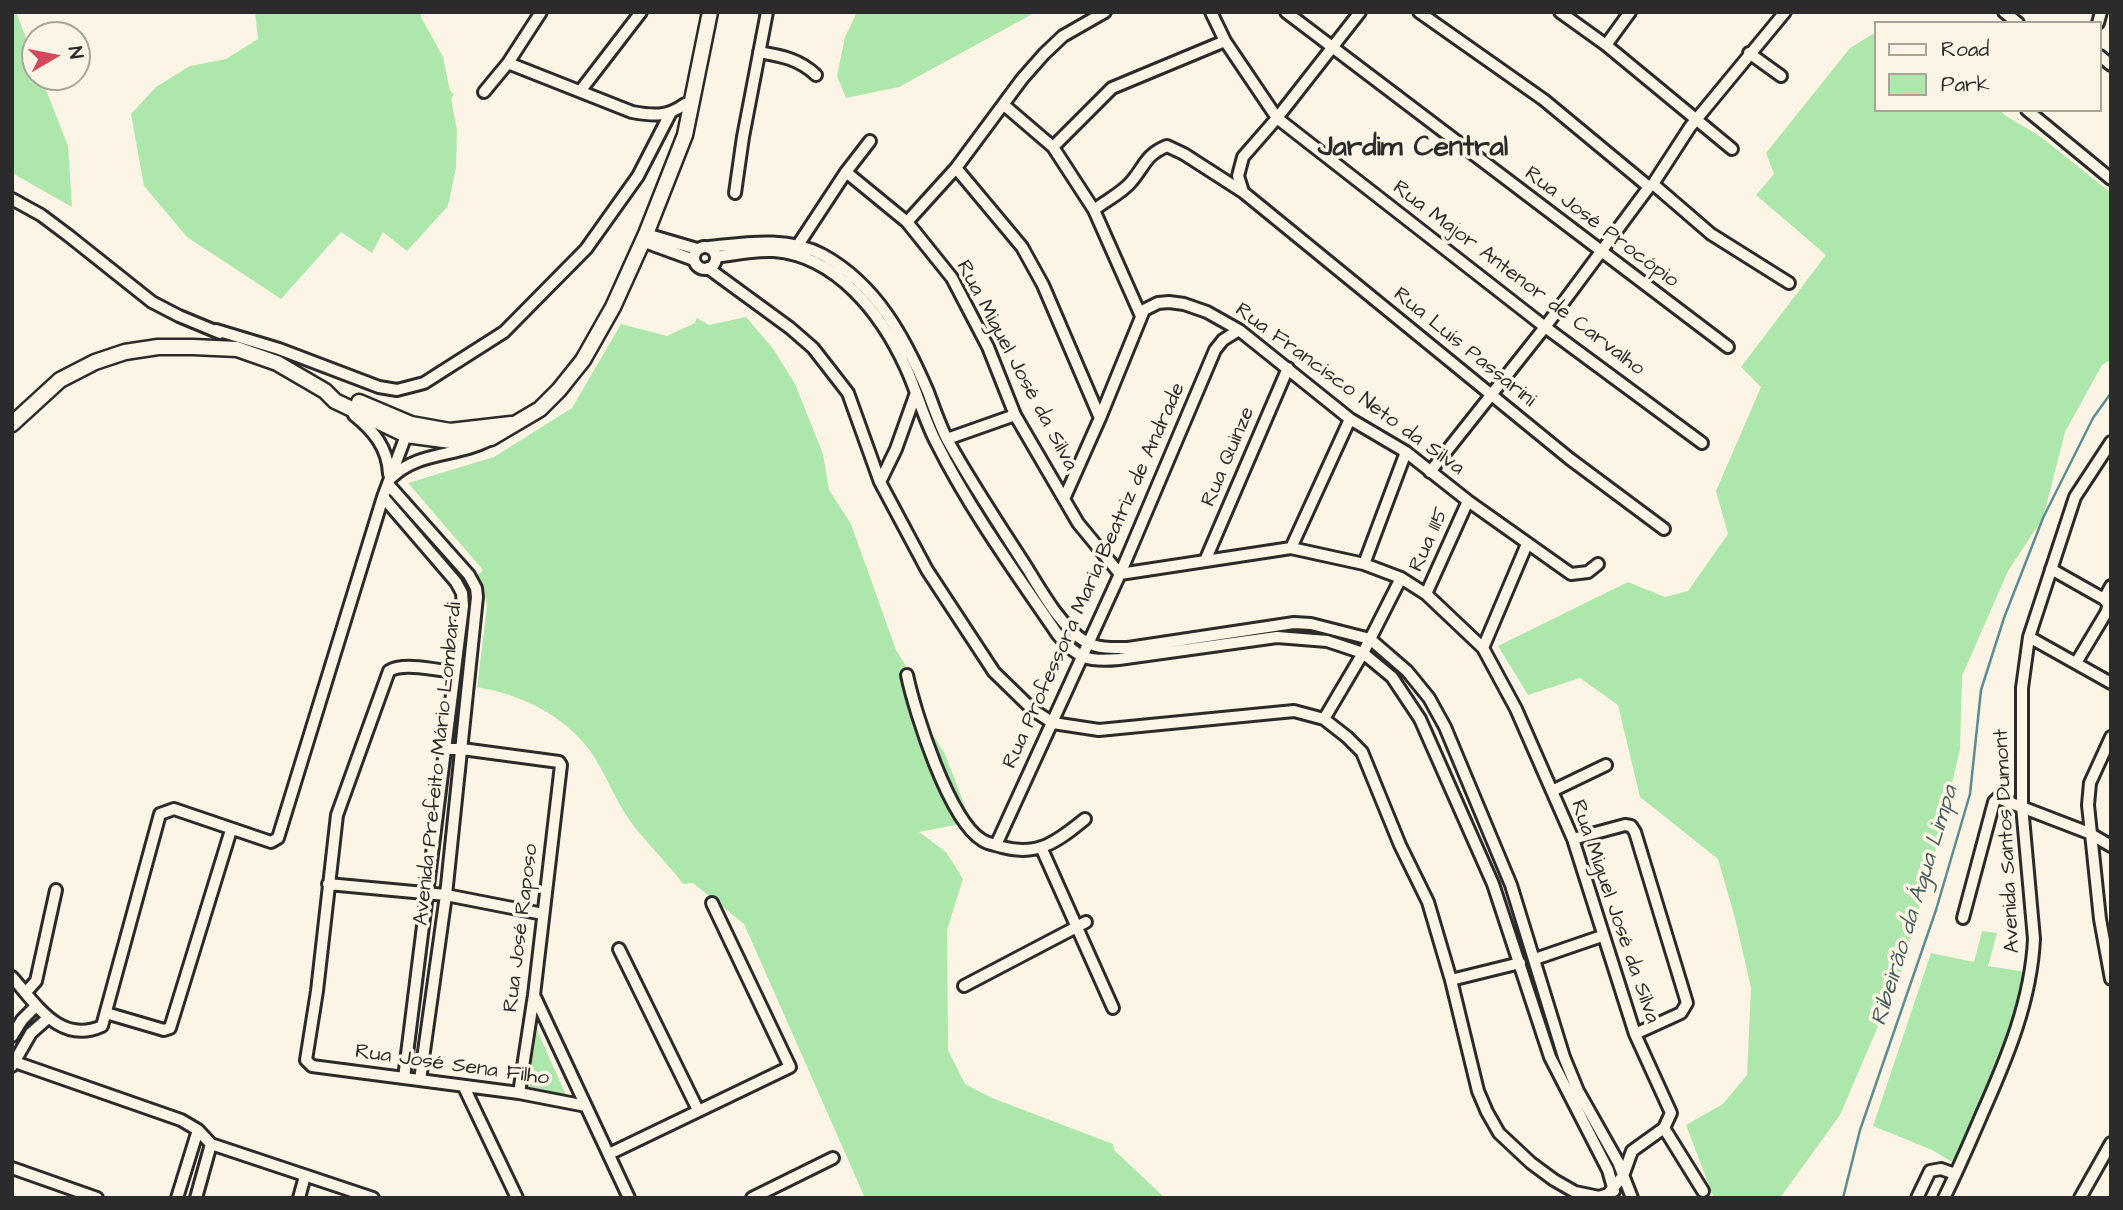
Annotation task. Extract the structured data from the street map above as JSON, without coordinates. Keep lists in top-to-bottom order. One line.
{"streets":{"street":["Rua José Procópio","Rua Major Antenor de Carvalho","Rua Luís Passarini","Rua Miguel José da Silva","Rua Francisco Neto da Silva","Rua Quinze","Rua 1115","Rua Professora Maria Beatriz de Andrade","Avenida Prefeito Mário Lombardi","Avenida Santos Dumont","Rua José Raposo","Rua José Sena Filho"]},"crossings":[["Rua Miguel José da Silva","Rua Quinze"],["Rua Miguel José da Silva","Rua 1115"],["Rua Miguel José da Silva","Rua Professora Maria Beatriz de Andrade"],["Rua Francisco Neto da Silva","Rua Quinze"],["Rua Francisco Neto da Silva","Rua 1115"],["Rua Francisco Neto da Silva","Rua Professora Maria Beatriz de Andrade"],["Avenida Prefeito Mário Lombardi","Rua José Raposo"],["Avenida Prefeito Mário Lombardi","Rua José Sena Filho"],["Rua José Raposo","Rua José Sena Filho"]],"districts":["Jardim Central"],"water":["Ribeirão da Água Limpa"],"legend":["Road","Park"],"north":"right"}
